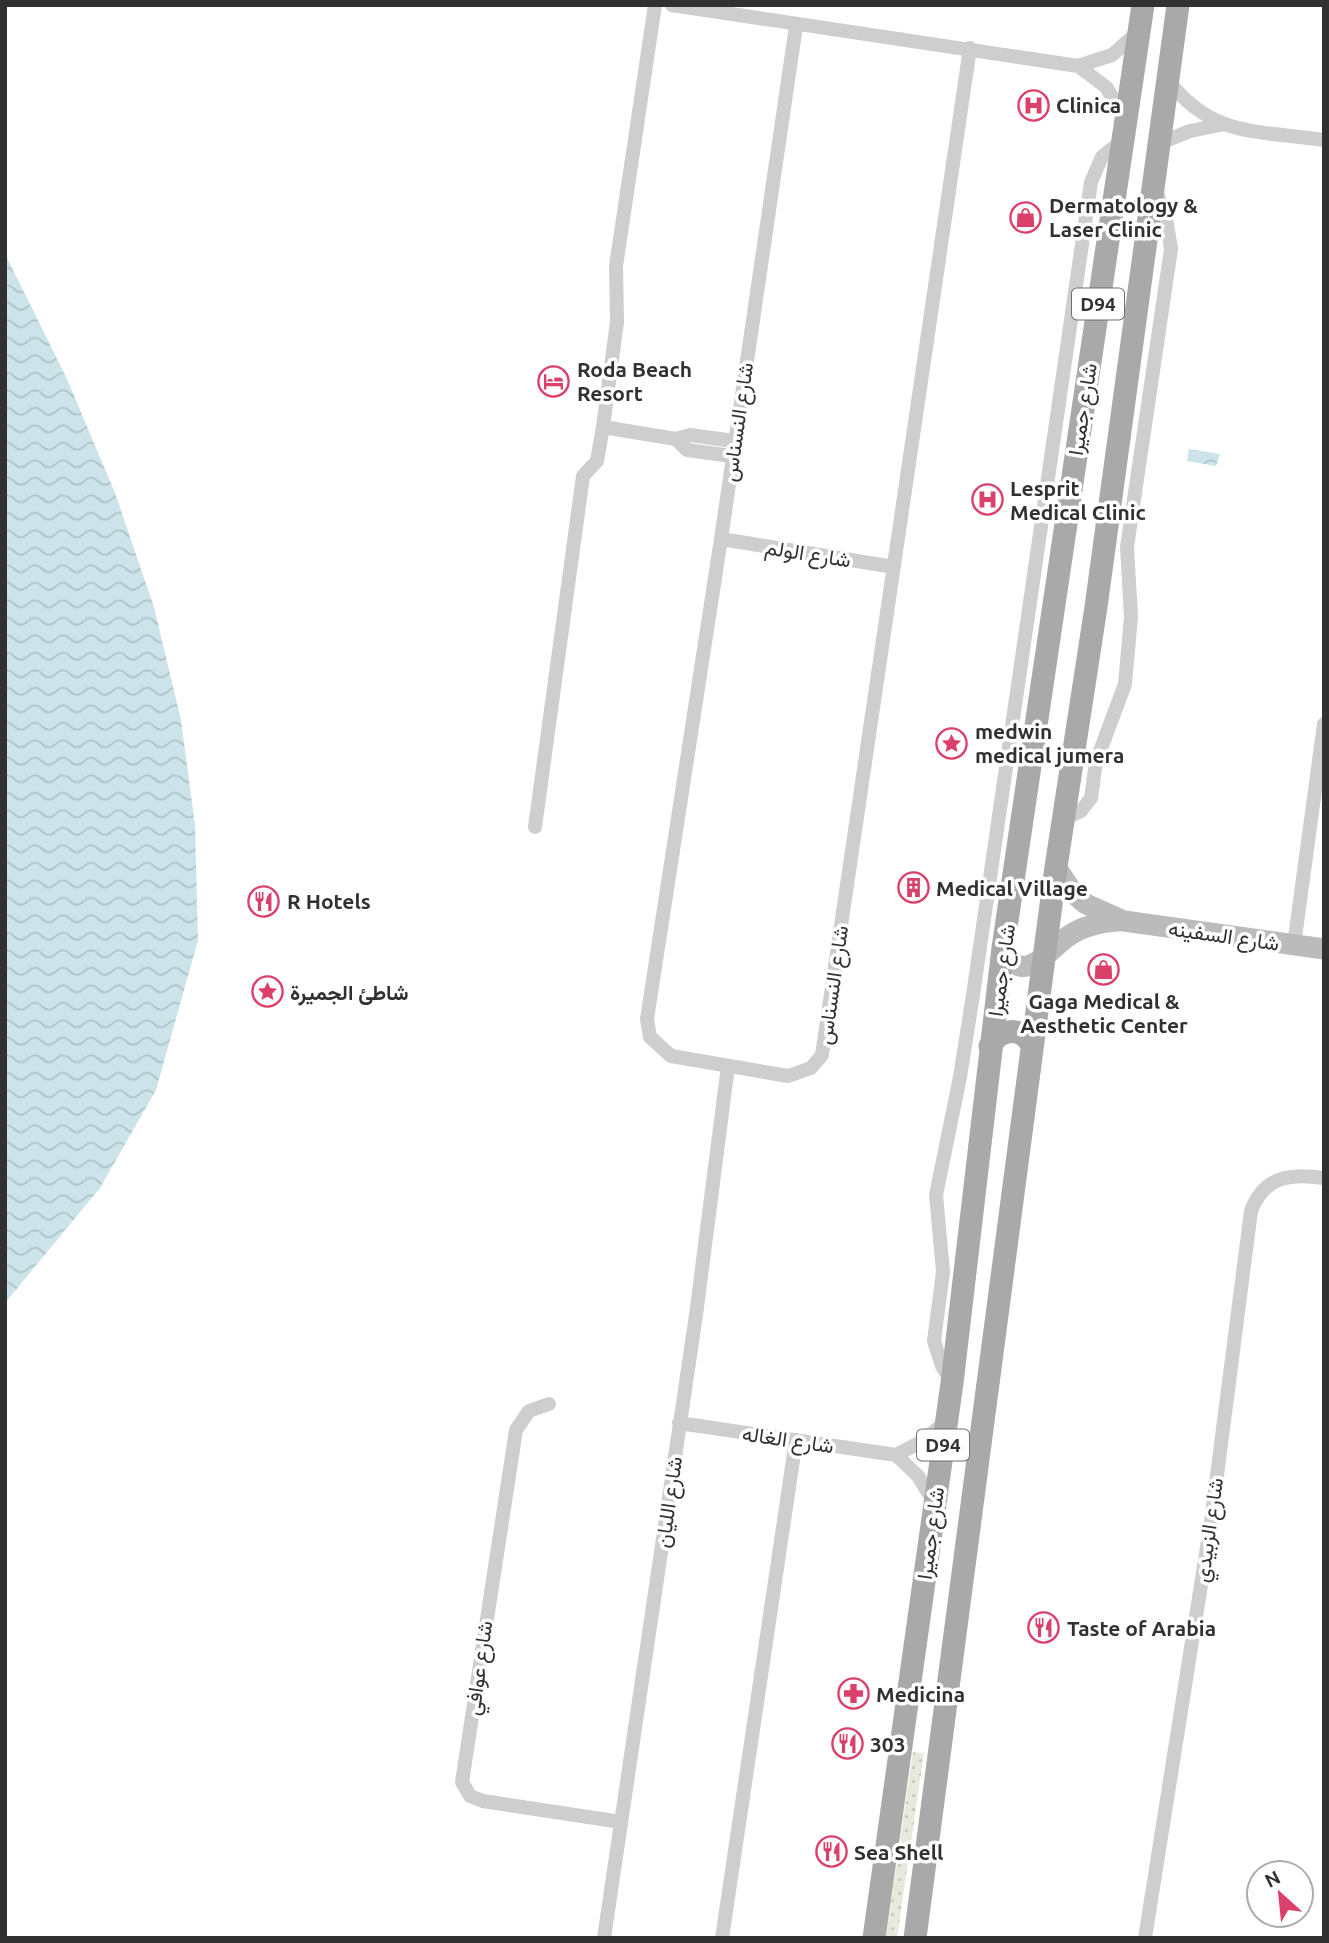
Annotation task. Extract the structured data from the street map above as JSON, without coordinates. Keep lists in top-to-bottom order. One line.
{"streets":{"main road":["D94","شارع جميرا"],"street":["شارع النسناس","شارع الولم","شارع السفينه","شارع الغاله","شارع الليان","شارع الزبيدي","شارع عوافي"]},"crossings":[["شارع جميرا","شارع السفينه"],["شارع النسناس","شارع الولم"],["شارع النسناس","شارع الليان"],["شارع الغاله","شارع الليان"],["شارع الليان","شارع عوافي"]],"places":{"hospital":["Clinica","Lesprit Medical Clinic"],"shop":["Dermatology & Laser Clinic","Gaga Medical & Aesthetic Center"],"hotel":["Roda Beach Resort"],"place":["medwin medical jumera","شاطئ الجميرة"],"building":["Medical Village"],"restaurant":["R Hotels","Taste of Arabia","303","Sea Shell"],"pharmacy":["Medicina"]},"north":"top left"}
